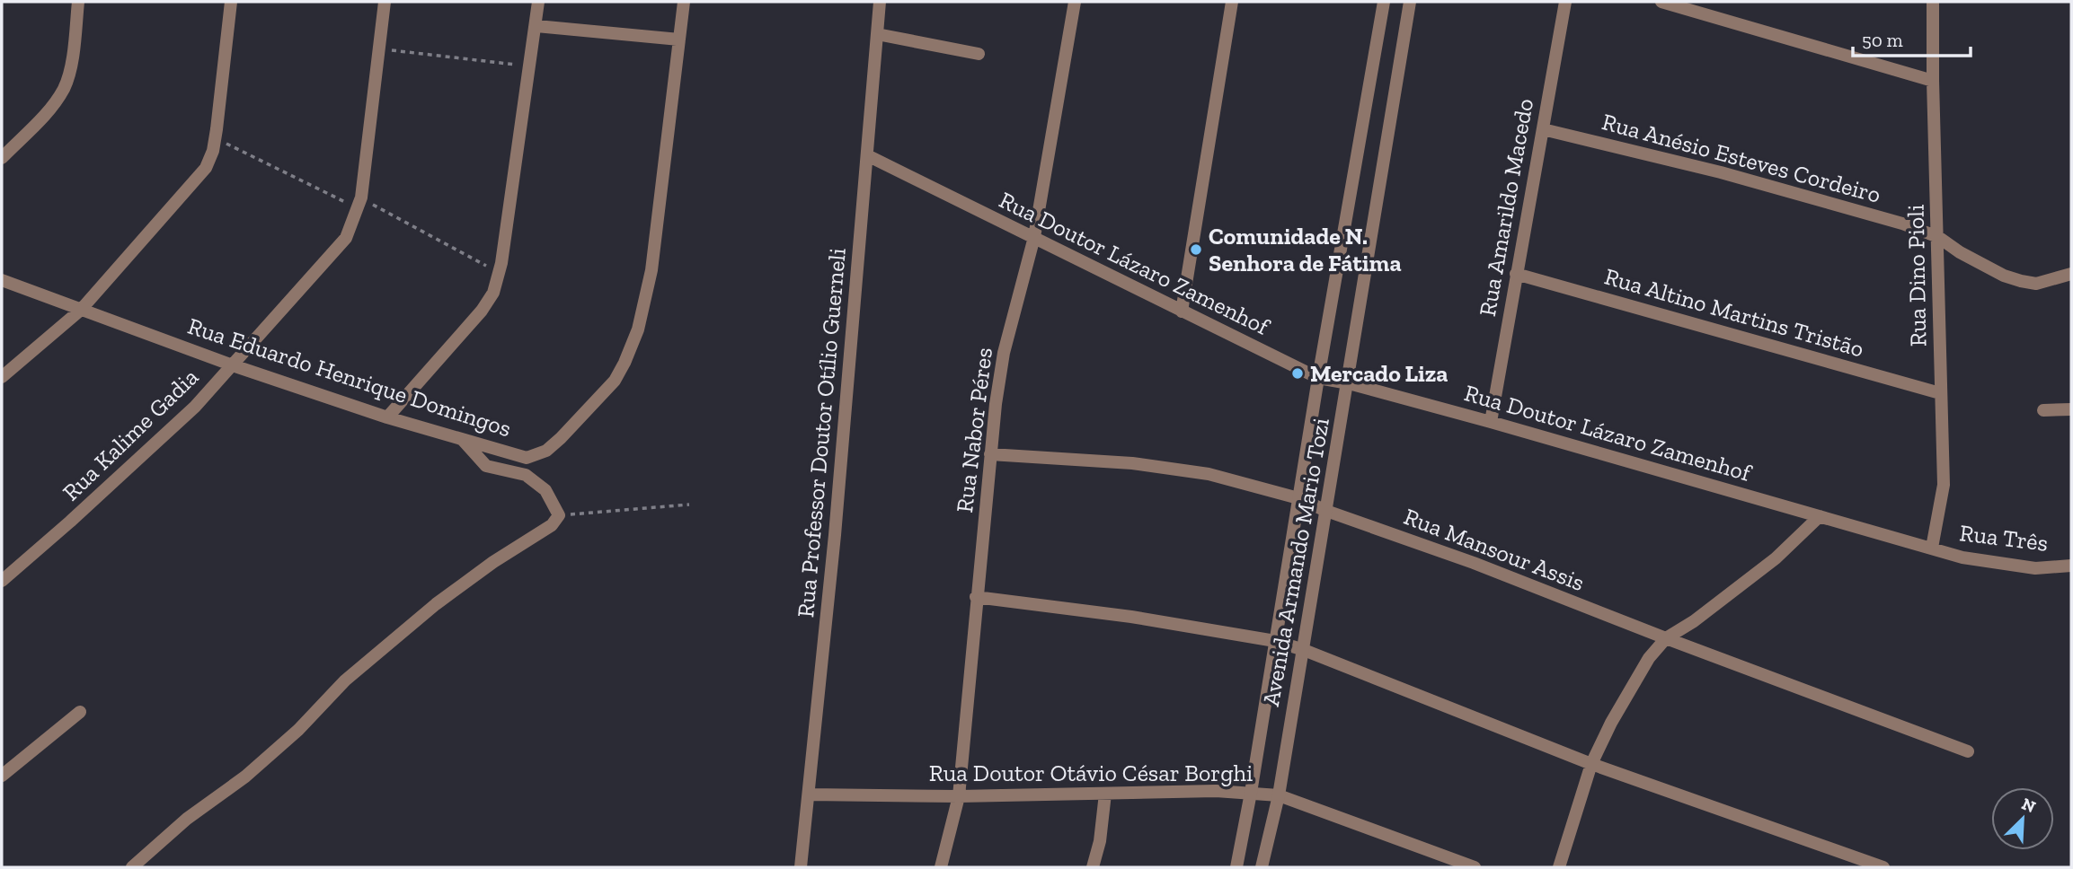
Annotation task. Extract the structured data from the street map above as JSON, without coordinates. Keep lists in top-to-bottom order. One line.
{"streets":{"street":["Rua Anésio Esteves Cordeiro","Rua Amarildo Macedo","Rua Doutor Lázaro Zamenhof","Rua Dino Pioli","Rua Altino Martins Tristão","Rua Eduardo Henrique Domingos","Rua Nabor Péres","Rua Professor Doutor Otílio Guerneli","Rua Kalime Gadia","Rua Três","Rua Mansour Assis","Avenida Armando Mario Tozi","Rua Doutor Otávio César Borghi"]},"crossings":[["Rua Anésio Esteves Cordeiro","Rua Amarildo Macedo"],["Rua Anésio Esteves Cordeiro","Rua Dino Pioli"],["Rua Amarildo Macedo","Rua Doutor Lázaro Zamenhof"],["Rua Amarildo Macedo","Rua Altino Martins Tristão"],["Rua Doutor Lázaro Zamenhof","Rua Dino Pioli"],["Rua Doutor Lázaro Zamenhof","Rua Nabor Péres"],["Rua Doutor Lázaro Zamenhof","Rua Professor Doutor Otílio Guerneli"],["Rua Doutor Lázaro Zamenhof","Rua Três"],["Rua Doutor Lázaro Zamenhof","Avenida Armando Mario Tozi"],["Rua Dino Pioli","Rua Altino Martins Tristão"],["Rua Dino Pioli","Rua Três"],["Rua Eduardo Henrique Domingos","Rua Kalime Gadia"],["Rua Nabor Péres","Rua Mansour Assis"],["Rua Nabor Péres","Rua Doutor Otávio César Borghi"],["Rua Professor Doutor Otílio Guerneli","Rua Doutor Otávio César Borghi"],["Rua Mansour Assis","Avenida Armando Mario Tozi"],["Avenida Armando Mario Tozi","Rua Doutor Otávio César Borghi"]],"places":["Comunidade N. Senhora de Fátima","Mercado Liza"],"scale_bar":"50 m","north":"top right"}
